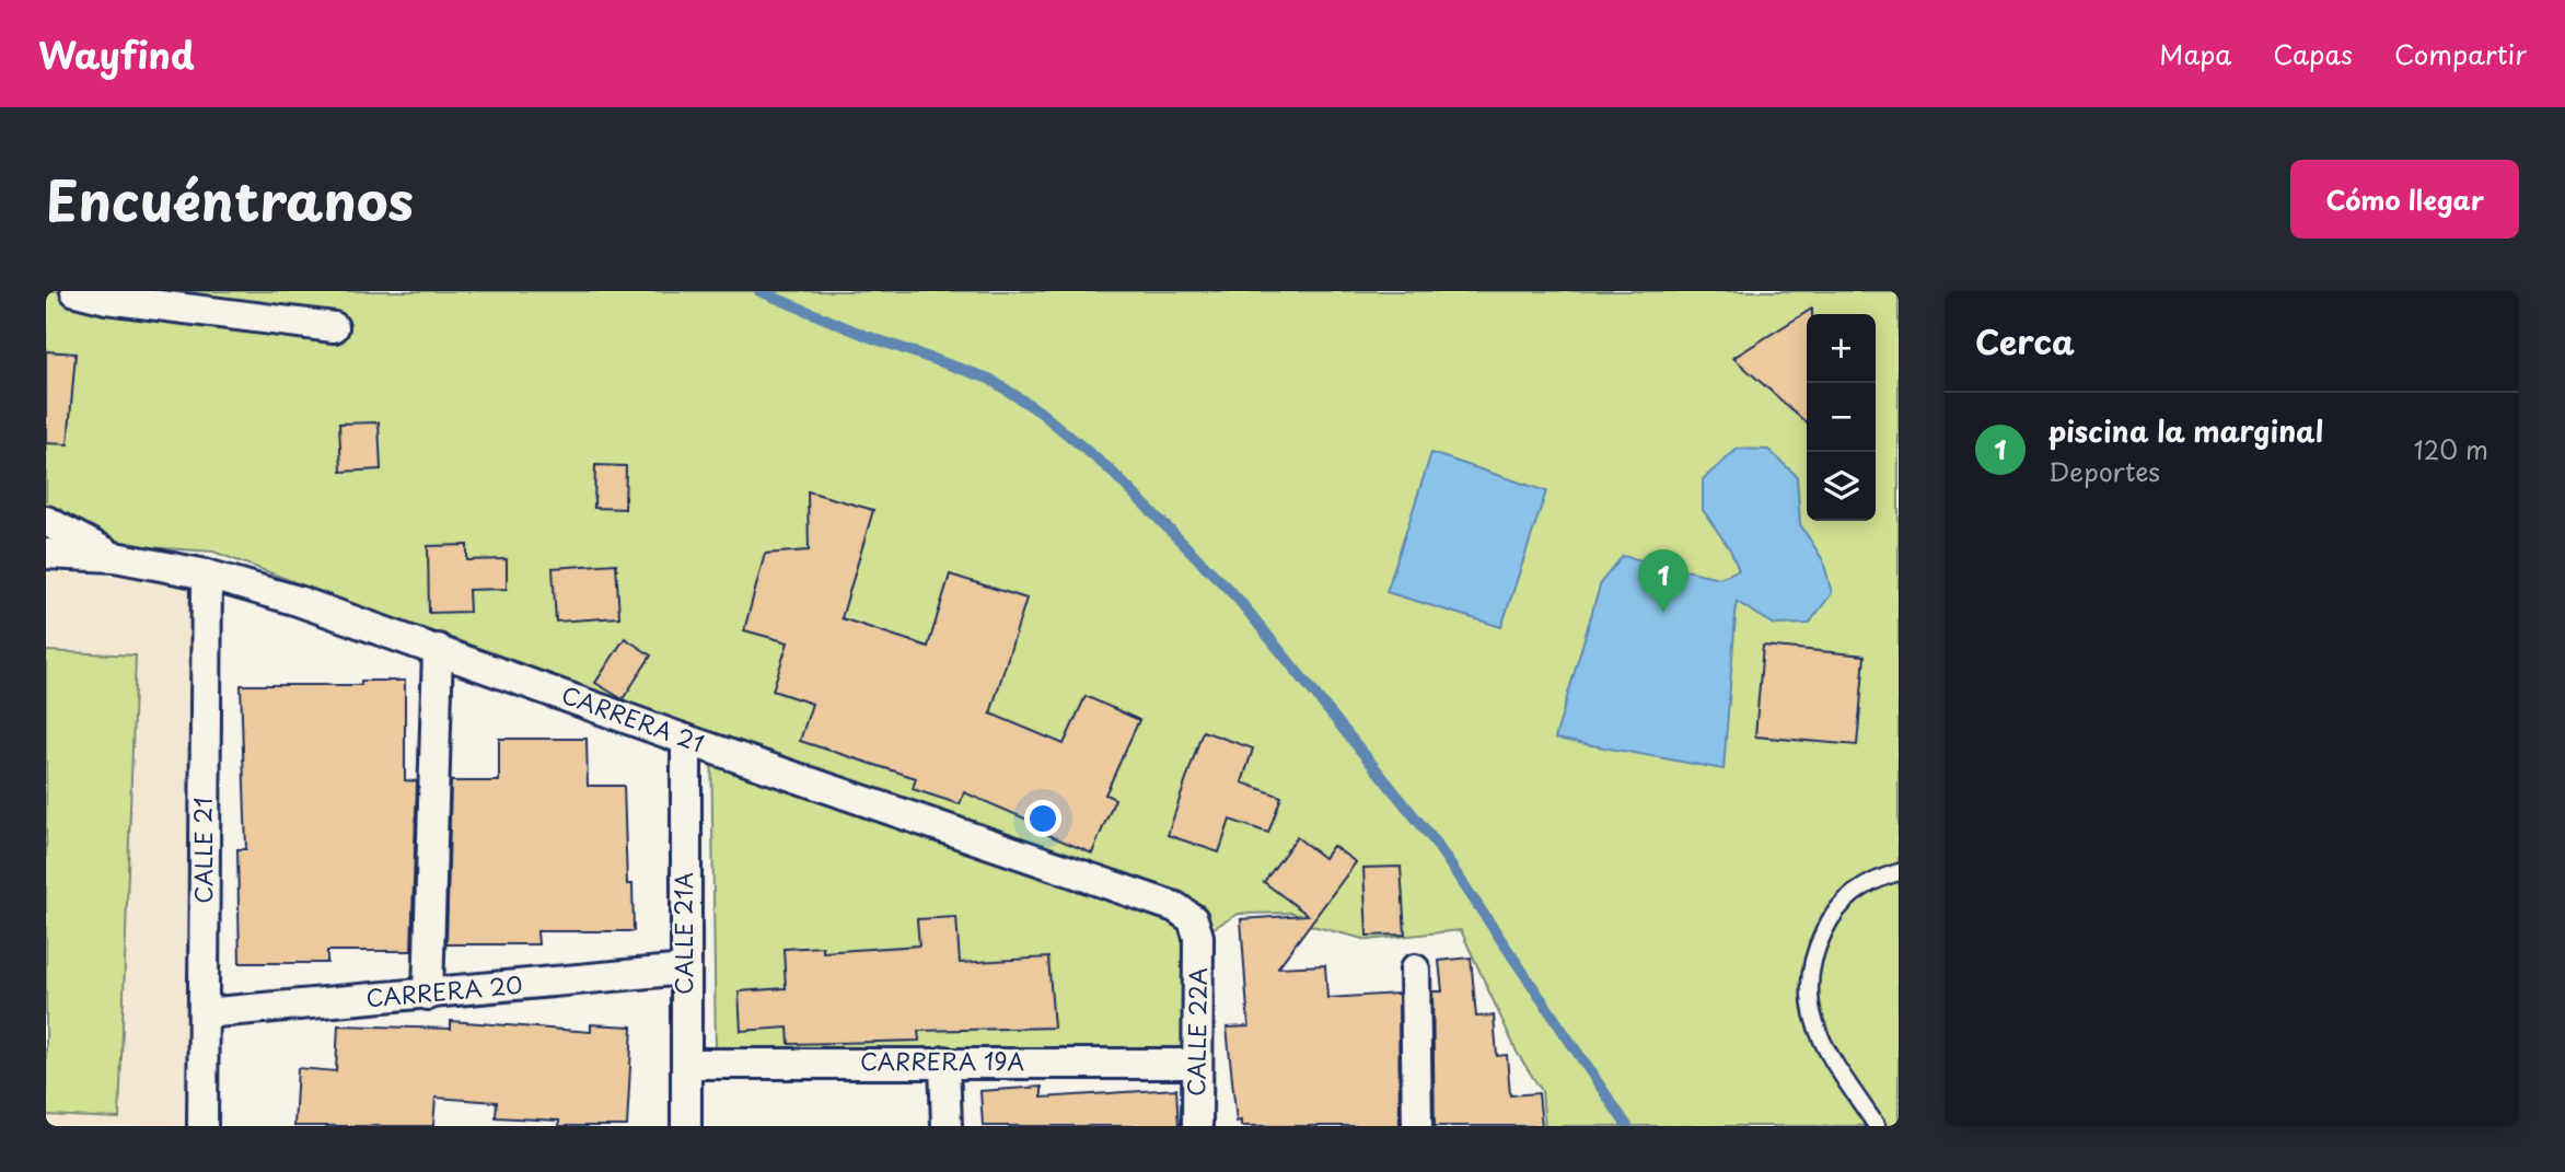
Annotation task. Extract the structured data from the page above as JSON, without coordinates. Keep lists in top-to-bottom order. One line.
{"streets":{"street":["CARRERA 21","CALLE 21","CALLE 21A","CARRERA 20","CALLE 22A","CARRERA 19A"]},"crossings":[["CARRERA 21","CALLE 21"],["CARRERA 21","CALLE 21A"],["CARRERA 21","CALLE 22A"],["CALLE 21","CARRERA 20"],["CALLE 21A","CARRERA 20"],["CALLE 21A","CARRERA 19A"],["CALLE 22A","CARRERA 19A"]],"page":{"header":"Wayfind","nav":["Mapa","Capas","Compartir"],"title":"Encuéntranos","buttons":"Cómo llegar","heading":"Cerca","map_buttons":["+","−"],"list":[{"mark":"1","name":"piscina la marginal","note":"Deportes","value":"120 m"}],"pins":"1"}}
